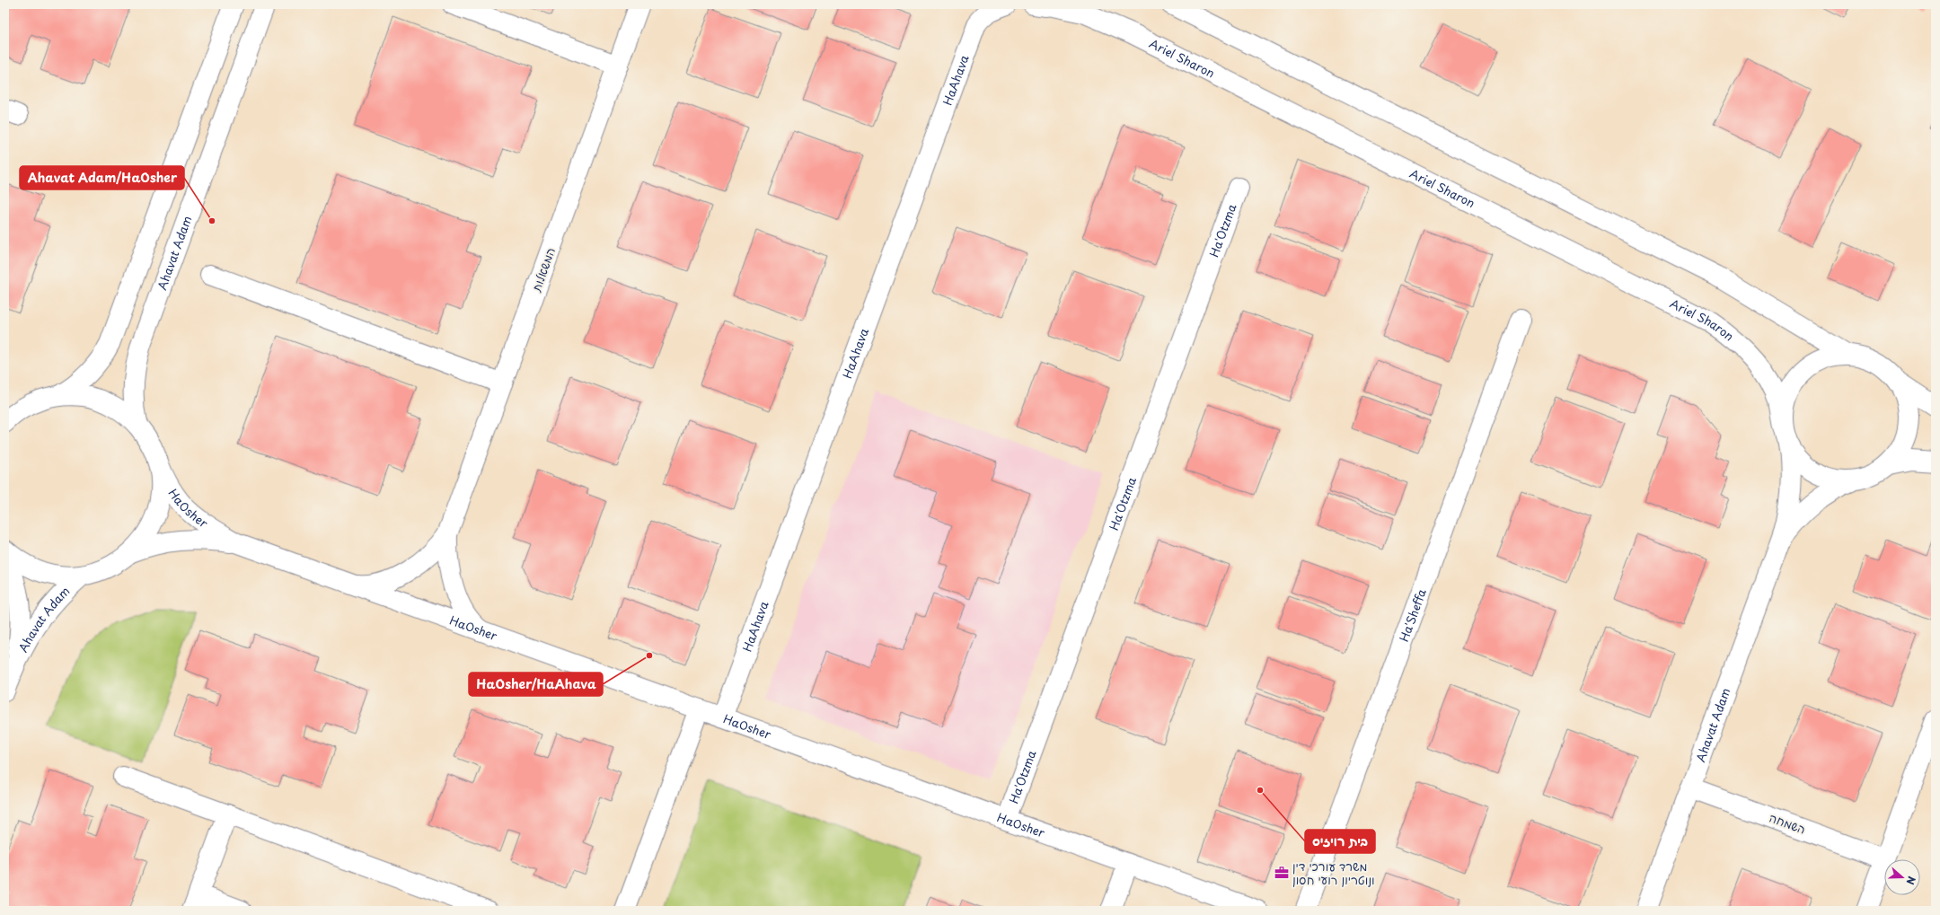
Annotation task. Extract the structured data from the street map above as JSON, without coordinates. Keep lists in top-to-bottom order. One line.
{"streets":{"street":["Ariel Sharon","HaAhava","Ha'Otzma","Ahavat Adam","המשאלות","HaOsher","Ha'Sheffa","השמחה"]},"crossings":[["Ariel Sharon","Ahavat Adam"],["HaAhava","HaOsher"],["Ha'Otzma","HaOsher"],["Ahavat Adam","השמחה"],["המשאלות","HaOsher"]],"places":{"other":["Ahavat Adam/HaOsher","HaOsher/HaAhava","בית רויזיס"],"office":["משרד עורכי דין ונוטריון רועי חסון"]},"north":"right"}
